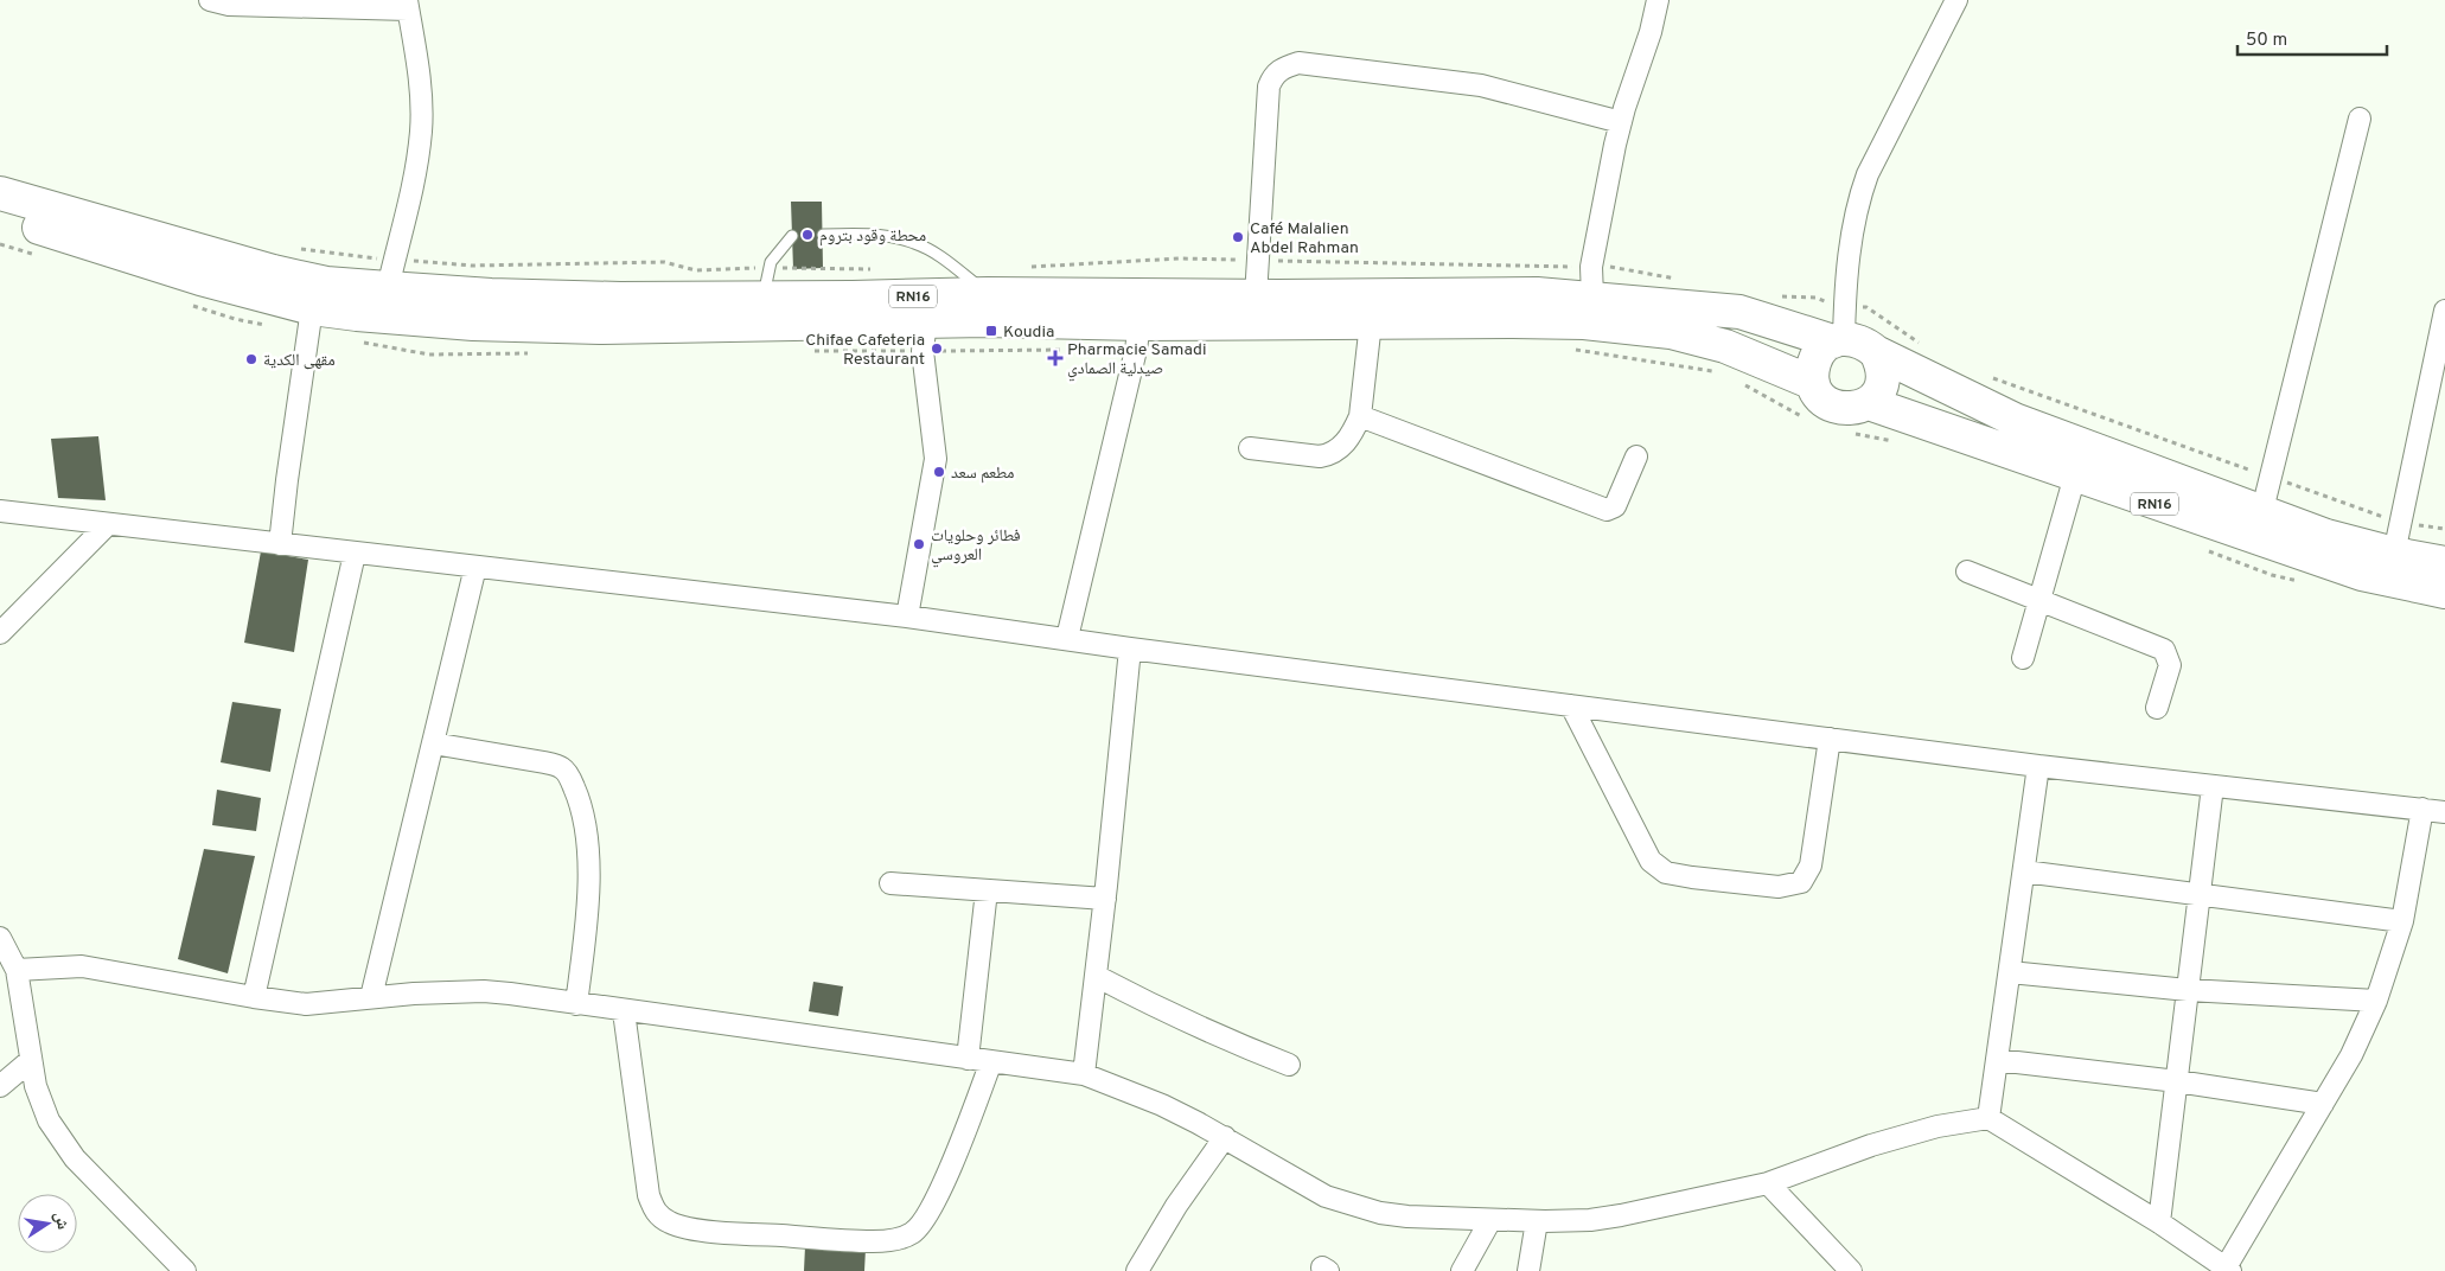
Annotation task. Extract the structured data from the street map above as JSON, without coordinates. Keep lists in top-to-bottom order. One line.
{"streets":{"highway":["RN16"]},"places":{"other":["محطة وقود بتروم","Café Malalien Abdel Rahman","Chifae Cafeteria Restaurant","مقهى الكدية","مطعم سعد","فطائر وحلويات العروسي"],"transit":["Koudia"],"health":["Pharmacie Samadi صيدلية الصمادي"]},"scale_bar":"50 m","north":"right"}
